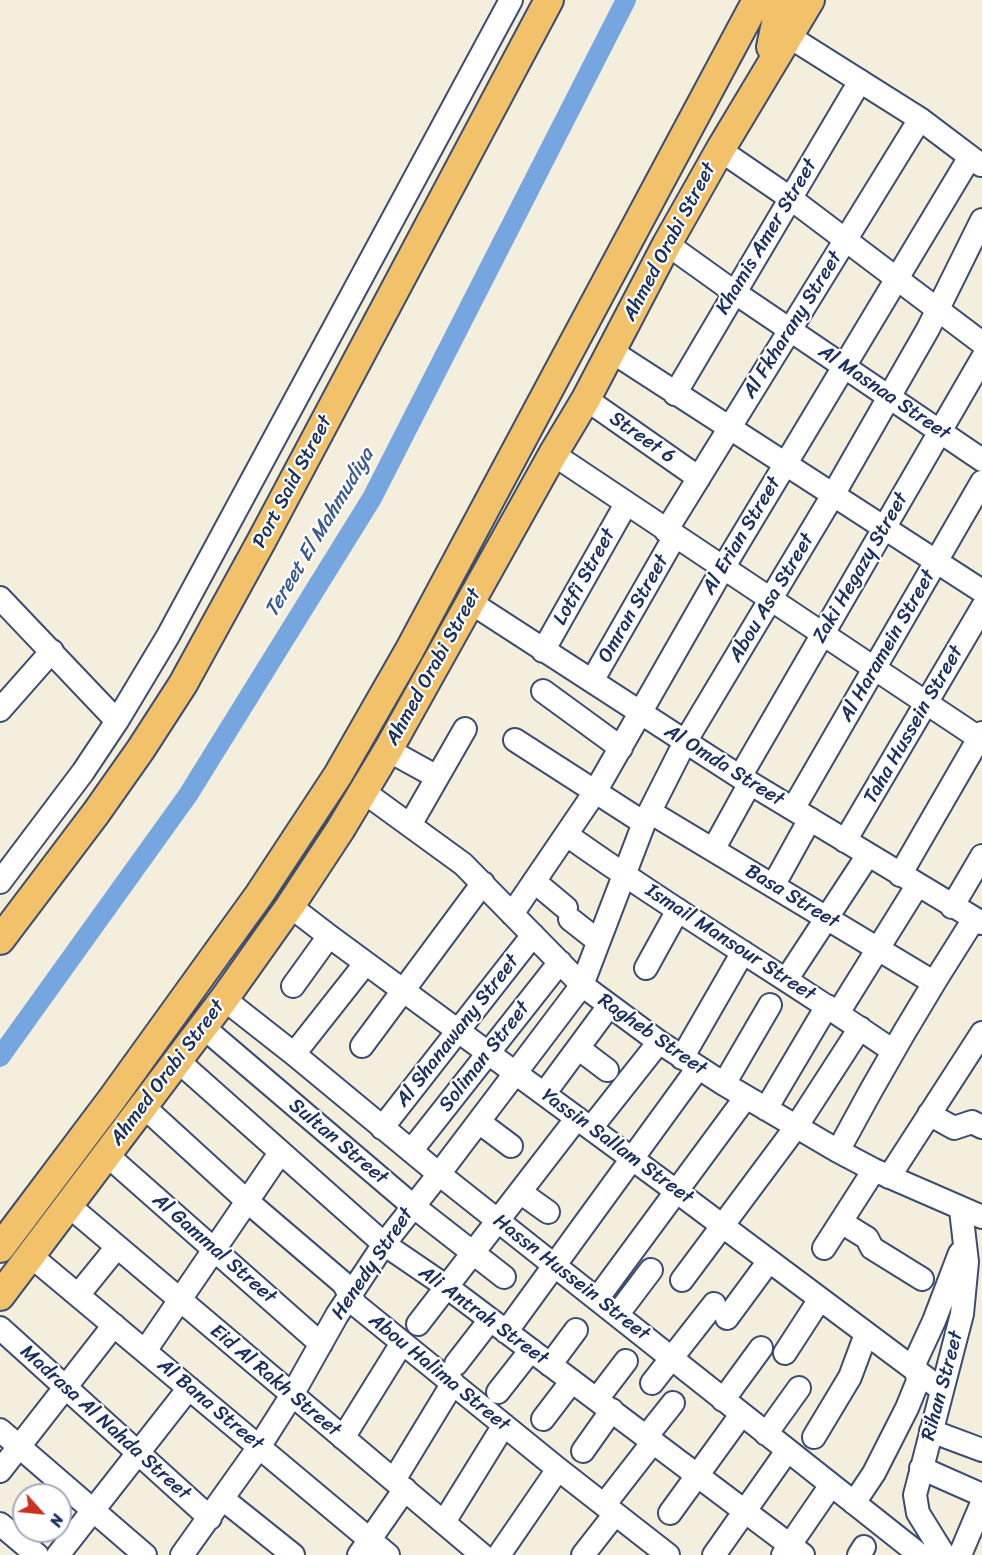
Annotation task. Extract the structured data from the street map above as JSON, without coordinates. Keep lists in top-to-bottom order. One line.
{"streets":{"main road":["Ahmed Orabi Street","Port Said Street"],"street":["Khamis Amer Street","Al Fkharany Street","Al Masnaa Street","Street 6","Al Erian Street","Zaki Hegazy Street","Lotfi Street","Abou Asa Street","Omran Street","Al Haramein Street","Taha Hussein Street","Al Omda Street","Basa Street","Ismail Mansour Street","Al Shanawany Street","Ragheb Street","Soliman Street","Sultan Street","Yassin Sallam Street","Al Gammal Street","Henedy Street","Hassn Hussein Street","Ali Antrah Street","Abou Halima Street","Eid Al Rakh Street","Rihan Street","Al Bana Street","Madrasa Al Nahda Street"]},"crossings":[["Khamis Amer Street","Al Masnaa Street"],["Ahmed Orabi Street","Al Masnaa Street"],["Ahmed Orabi Street","Street 6"],["Ahmed Orabi Street","Al Omda Street"],["Ahmed Orabi Street","Ragheb Street"],["Ahmed Orabi Street","Sultan Street"],["Ahmed Orabi Street","Yassin Sallam Street"],["Ahmed Orabi Street","Al Gammal Street"],["Ahmed Orabi Street","Hassn Hussein Street"],["Ahmed Orabi Street","Ali Antrah Street"],["Ahmed Orabi Street","Abou Halima Street"],["Ahmed Orabi Street","Eid Al Rakh Street"],["Ahmed Orabi Street","Al Bana Street"],["Al Fkharany Street","Al Masnaa Street"],["Al Fkharany Street","Street 6"],["Al Fkharany Street","Omran Street"],["Al Masnaa Street","Al Erian Street"],["Al Masnaa Street","Zaki Hegazy Street"],["Al Masnaa Street","Abou Asa Street"],["Al Erian Street","Al Omda Street"],["Al Erian Street","Basa Street"],["Al Erian Street","Ismail Mansour Street"],["Al Erian Street","Ragheb Street"],["Zaki Hegazy Street","Al Omda Street"],["Zaki Hegazy Street","Basa Street"],["Lotfi Street","Al Omda Street"],["Abou Asa Street","Al Omda Street"],["Abou Asa Street","Basa Street"],["Abou Asa Street","Ismail Mansour Street"],["Abou Asa Street","Ragheb Street"],["Abou Asa Street","Henedy Street"],["Omran Street","Al Omda Street"],["Al Haramein Street","Al Omda Street"],["Al Haramein Street","Basa Street"],["Taha Hussein Street","Al Omda Street"],["Al Shanawany Street","Ragheb Street"],["Al Shanawany Street","Yassin Sallam Street"],["Al Shanawany Street","Hassn Hussein Street"],["Ragheb Street","Soliman Street"],["Ragheb Street","Henedy Street"],["Ragheb Street","Rihan Street"],["Soliman Street","Yassin Sallam Street"],["Soliman Street","Hassn Hussein Street"],["Sultan Street","Henedy Street"],["Yassin Sallam Street","Henedy Street"],["Yassin Sallam Street","Rihan Street"],["Al Gammal Street","Henedy Street"],["Henedy Street","Hassn Hussein Street"],["Henedy Street","Ali Antrah Street"],["Henedy Street","Abou Halima Street"],["Henedy Street","Eid Al Rakh Street"],["Henedy Street","Al Bana Street"],["Henedy Street","Madrasa Al Nahda Street"],["Hassn Hussein Street","Rihan Street"]],"water":["Tereet El Mahmudiya"],"north":"bottom right"}
